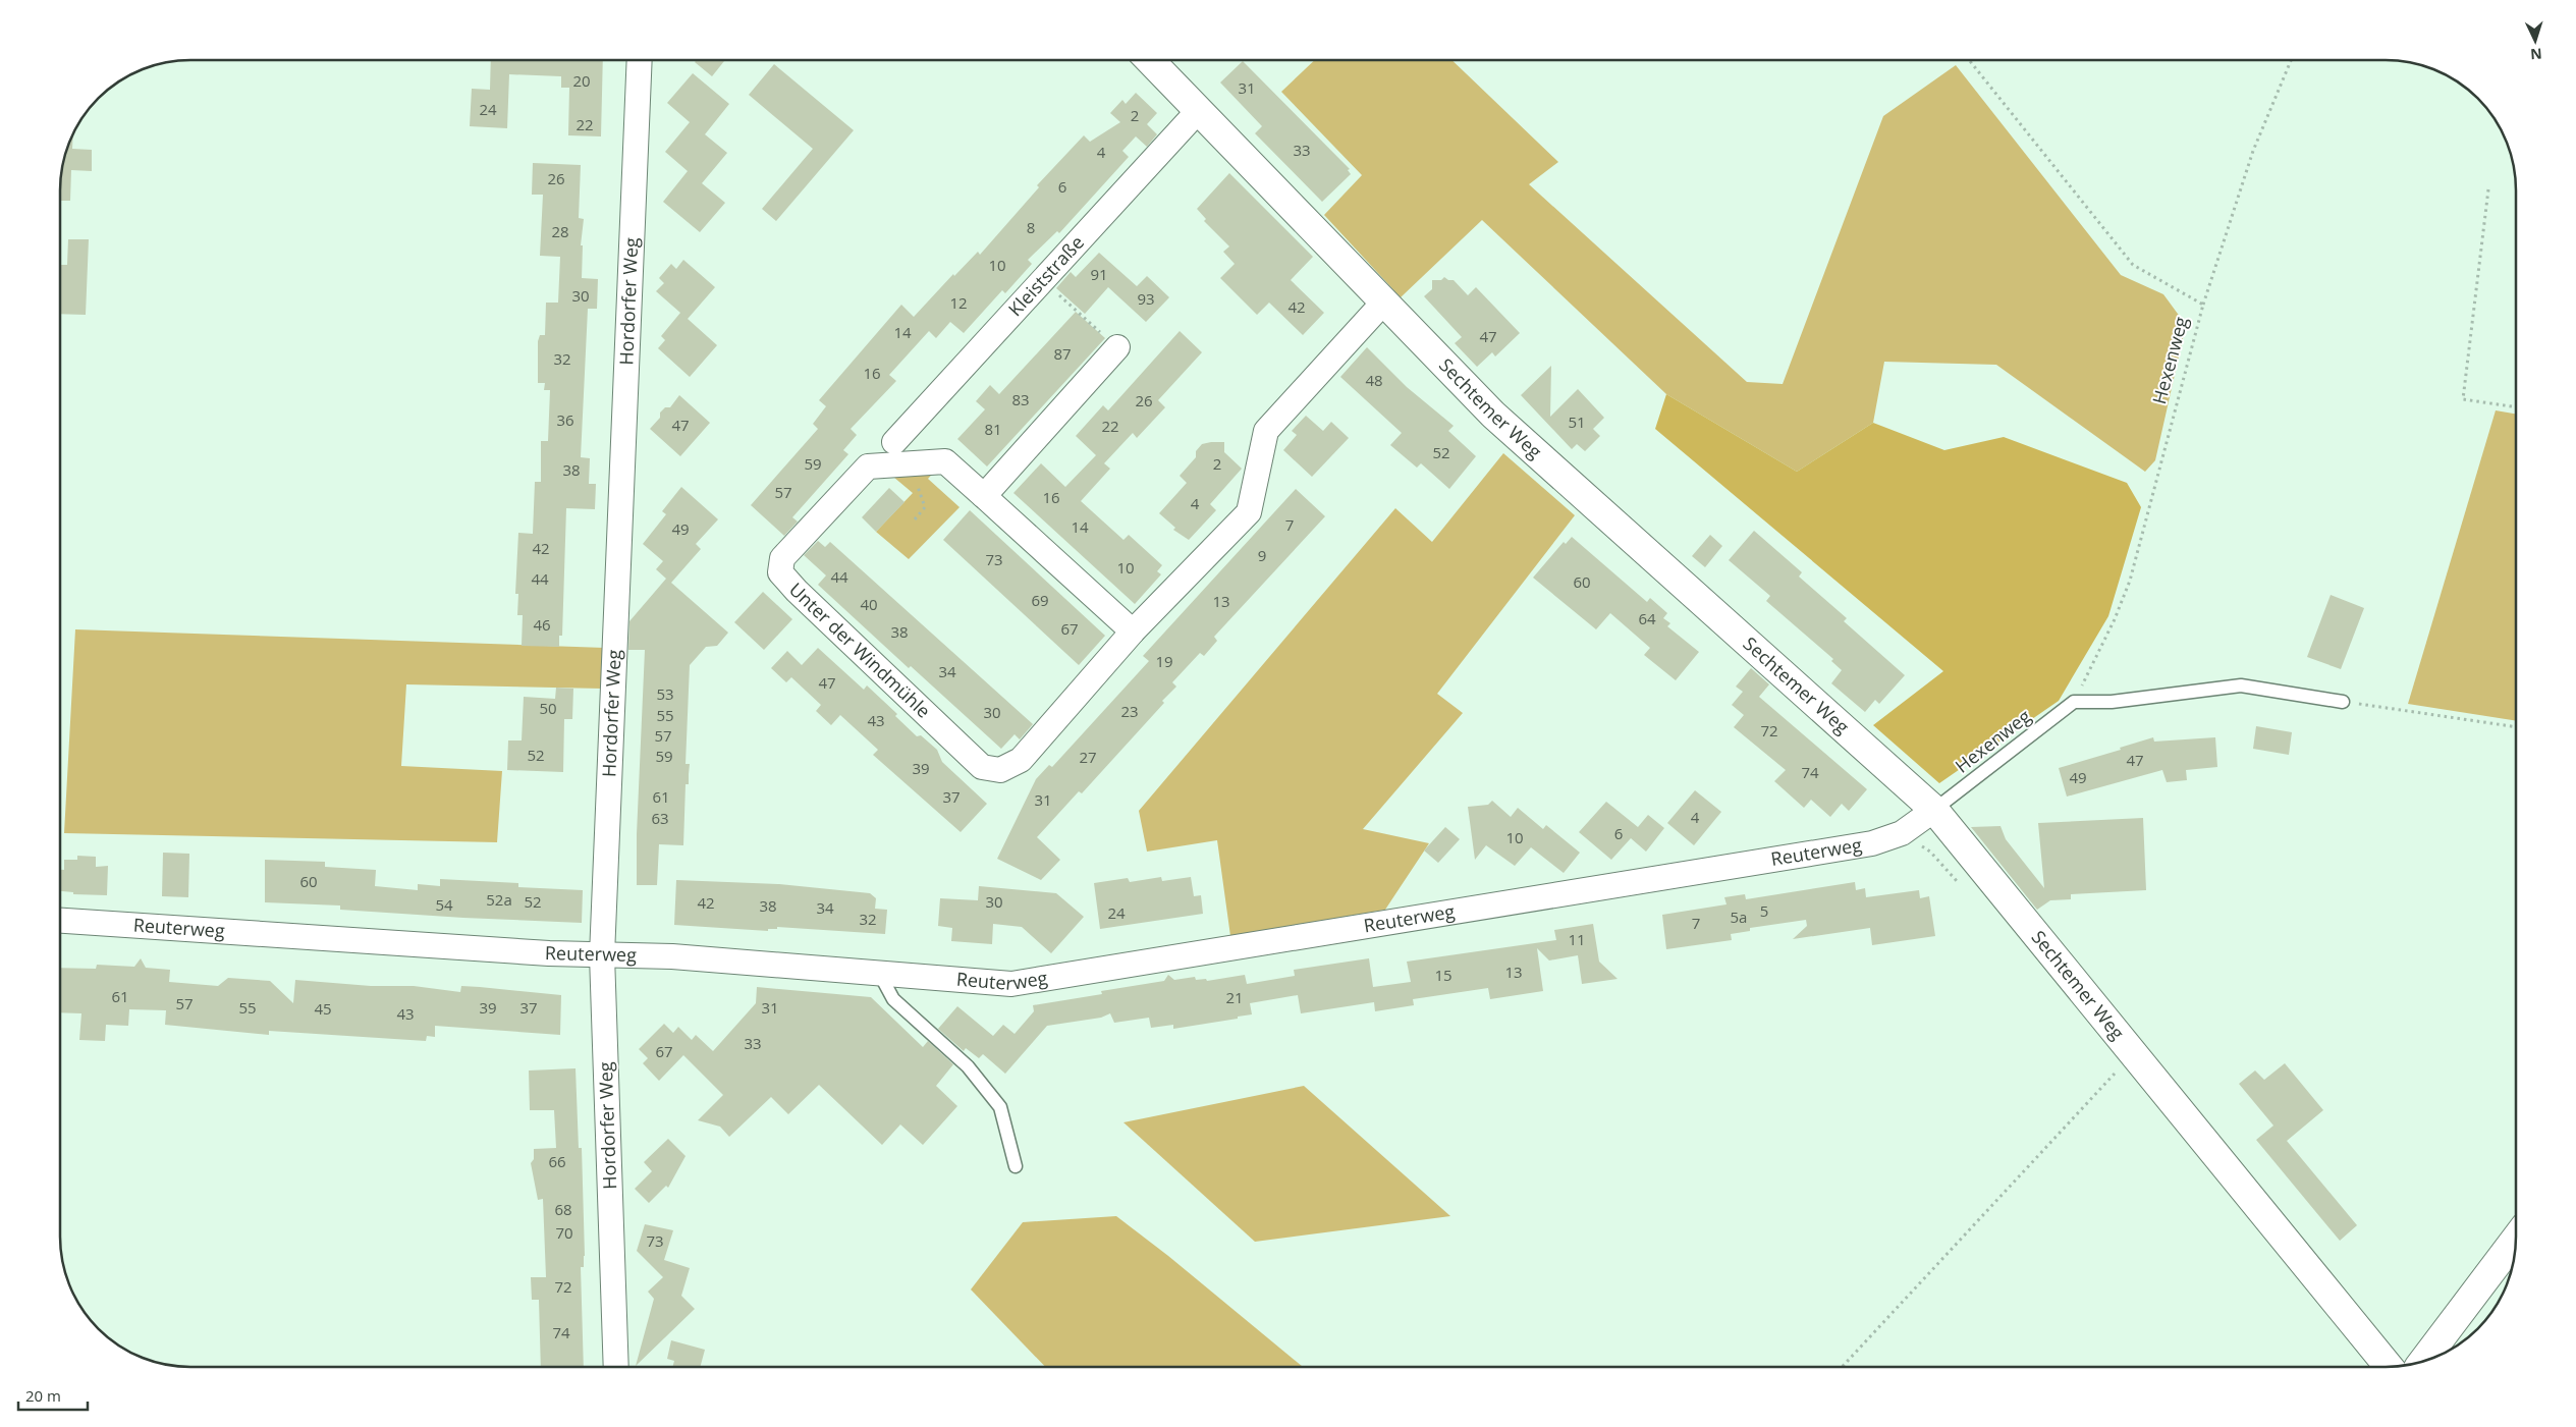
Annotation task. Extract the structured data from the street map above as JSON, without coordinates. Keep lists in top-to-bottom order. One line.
{"streets":{"street":["Kleiststraße","Hordorfer Weg","Sechtemer Weg","Unter der Windmühle","Reuterweg"],"lane":["Hexenweg"]},"crossings":[["Kleiststraße","Sechtemer Weg"],["Hordorfer Weg","Reuterweg"],["Hexenweg","Sechtemer Weg"],["Hexenweg","Reuterweg"],["Sechtemer Weg","Unter der Windmühle"],["Sechtemer Weg","Reuterweg"]],"house_numbers":["20","31","24","2","22","33","4","26","6","8","28","10","91","30","93","12","42","14","47","87","32","16","48","83","26","36","51","47","22","81","52","59","2","38","57","16","4","7","14","49","42","9","73","10","44","44","60","69","13","40","64","46","67","38","19","34","47","53","50","23","30","55","43","72","57","52","59","27","47","39","74","49","61","37","31","4","63","6","10","60","52a","52","30","42","54","38","34","5","24","5a","32","7","11","13","15","61","21","57","55","39","37","31","45","43","33","67","66","68","70","73","72","74"],"scale_bar":"20 m","north":"bottom"}
